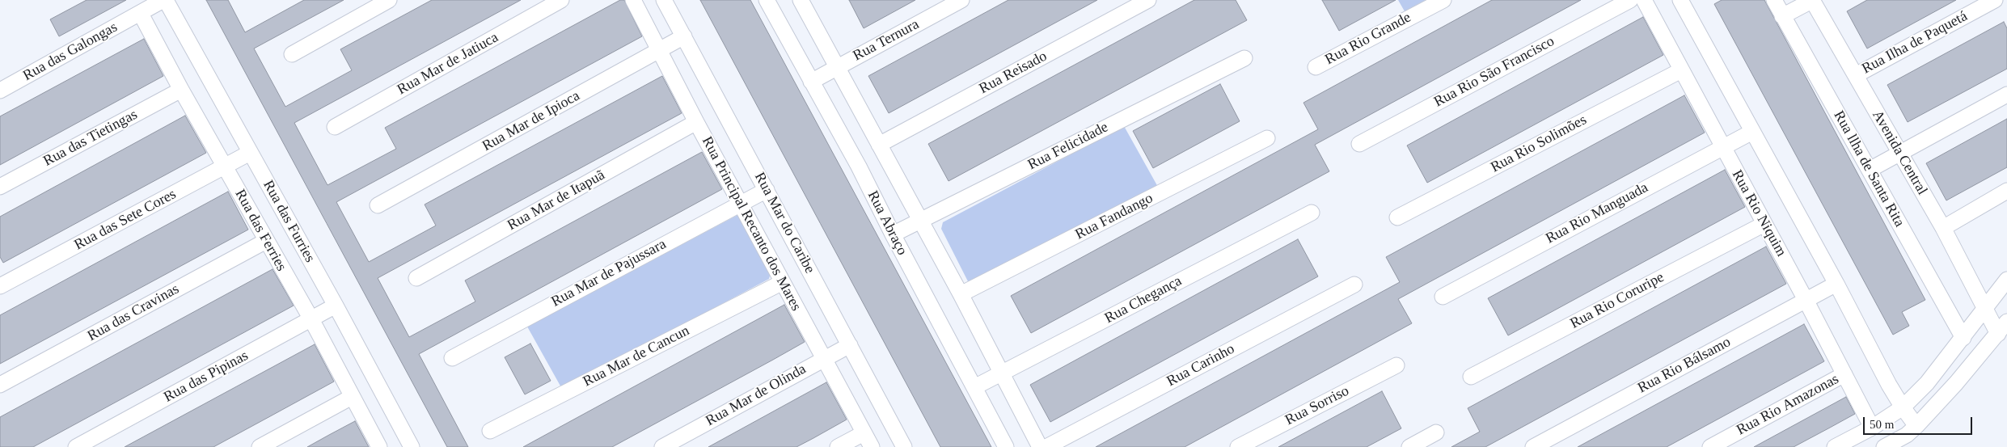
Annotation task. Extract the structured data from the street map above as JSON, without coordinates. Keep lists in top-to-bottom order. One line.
{"streets":{"street":["Rua Rio Grande","Rua Ternura","Rua Ilha de Paquetá","Rua das Galongas","Rua Mar de Jatiuca","Rua Rio São Francisco","Rua Reisado","Rua Mar de Ipioca","Rua das Tietingas","Rua Rio Solimões","Rua Felicidade","Avenida Central","Rua llha de Santa Rita","Rua Mar de Itapuã","Rua Rio Manguada","Rua Rio Niquim","Rua Fandango","Rua das Sete Cores","Rua das Furries","Rua Mar do Caribe","Rua Abraço","Rua Principal Recanto dos Mares","Rua das Ferries","Rua Mar de Pajussara","Rua Chegança","Rua Rio Coruripe","Rua das Cravinas","Rua Mar de Cancun","Rua Carinho","Rua Rio Bálsamo","Rua das Pipinas","Rua Mar de Olinda","Rua Rio Amazonas","Rua Sorriso"]},"crossings":[["Rua Ternura","Rua Abraço"],["Rua Ilha de Paquetá","Avenida Central"],["Rua das Galongas","Rua das Furries"],["Rua das Galongas","Rua das Ferries"],["Rua Reisado","Rua Abraço"],["Rua Mar de Ipioca","Rua Mar do Caribe"],["Rua Mar de Ipioca","Rua Principal Recanto dos Mares"],["Rua das Tietingas","Rua das Ferries"],["Rua Rio Solimões","Rua Rio Niquim"],["Rua Felicidade","Rua Abraço"],["Rua Mar de Itapuã","Rua Principal Recanto dos Mares"],["Rua Rio Manguada","Rua Rio Niquim"],["Rua Rio Niquim","Rua Rio Coruripe"],["Rua Rio Niquim","Rua Rio Bálsamo"],["Rua Rio Niquim","Rua Rio Amazonas"],["Rua Fandango","Rua Abraço"],["Rua das Sete Cores","Rua das Furries"],["Rua das Sete Cores","Rua das Ferries"],["Rua das Furries","Rua das Pipinas"],["Rua Mar do Caribe","Rua Mar de Pajussara"],["Rua Mar do Caribe","Rua Mar de Olinda"],["Rua Abraço","Rua Chegança"],["Rua Principal Recanto dos Mares","Rua Mar de Pajussara"],["Rua Principal Recanto dos Mares","Rua Mar de Cancun"],["Rua Principal Recanto dos Mares","Rua Mar de Olinda"],["Rua das Ferries","Rua das Cravinas"],["Rua das Ferries","Rua das Pipinas"]],"scale_bar":"50 m"}
